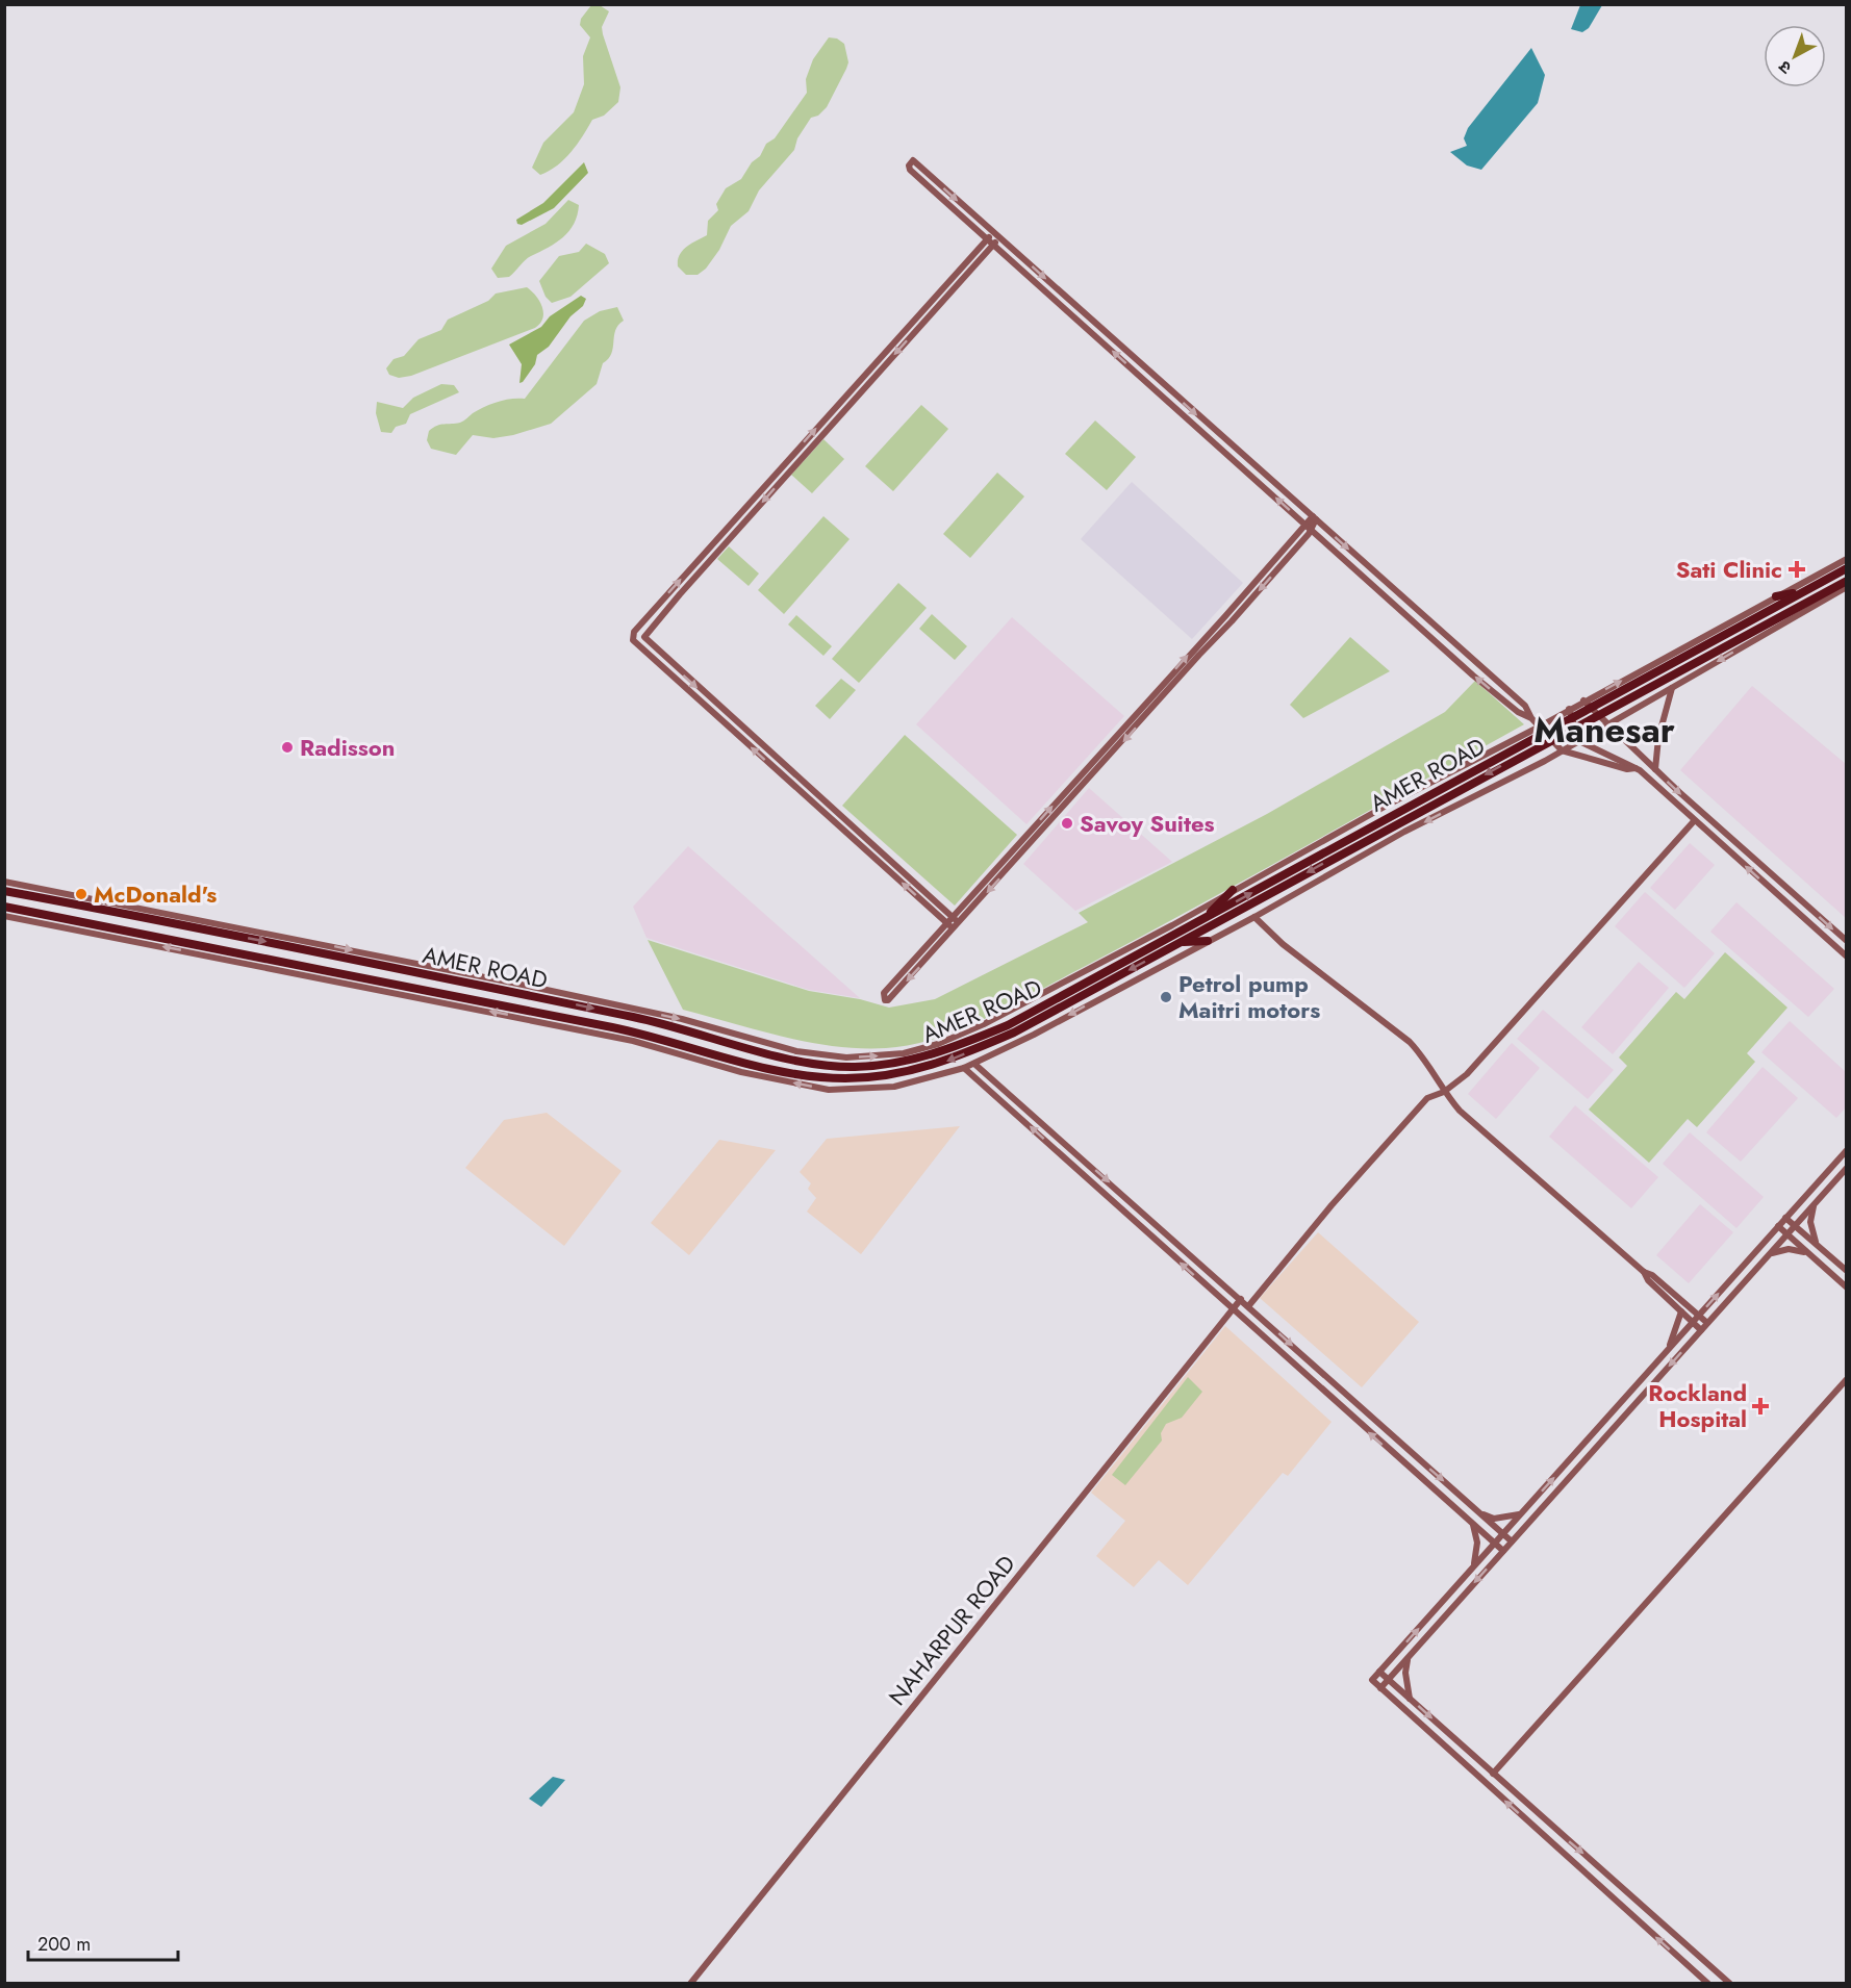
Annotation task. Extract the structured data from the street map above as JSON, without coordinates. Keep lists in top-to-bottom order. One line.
{"streets":{"highway":["AMER ROAD"],"street":["NAHARPUR ROAD"]},"districts":["Manesar"],"places":{"health":["Sati Clinic","Rockland Hospital"],"other":["Radisson","Savoy Suites","McDonald's","Petrol pump Maitri motors"]},"scale_bar":"200 m","north":"bottom left"}
